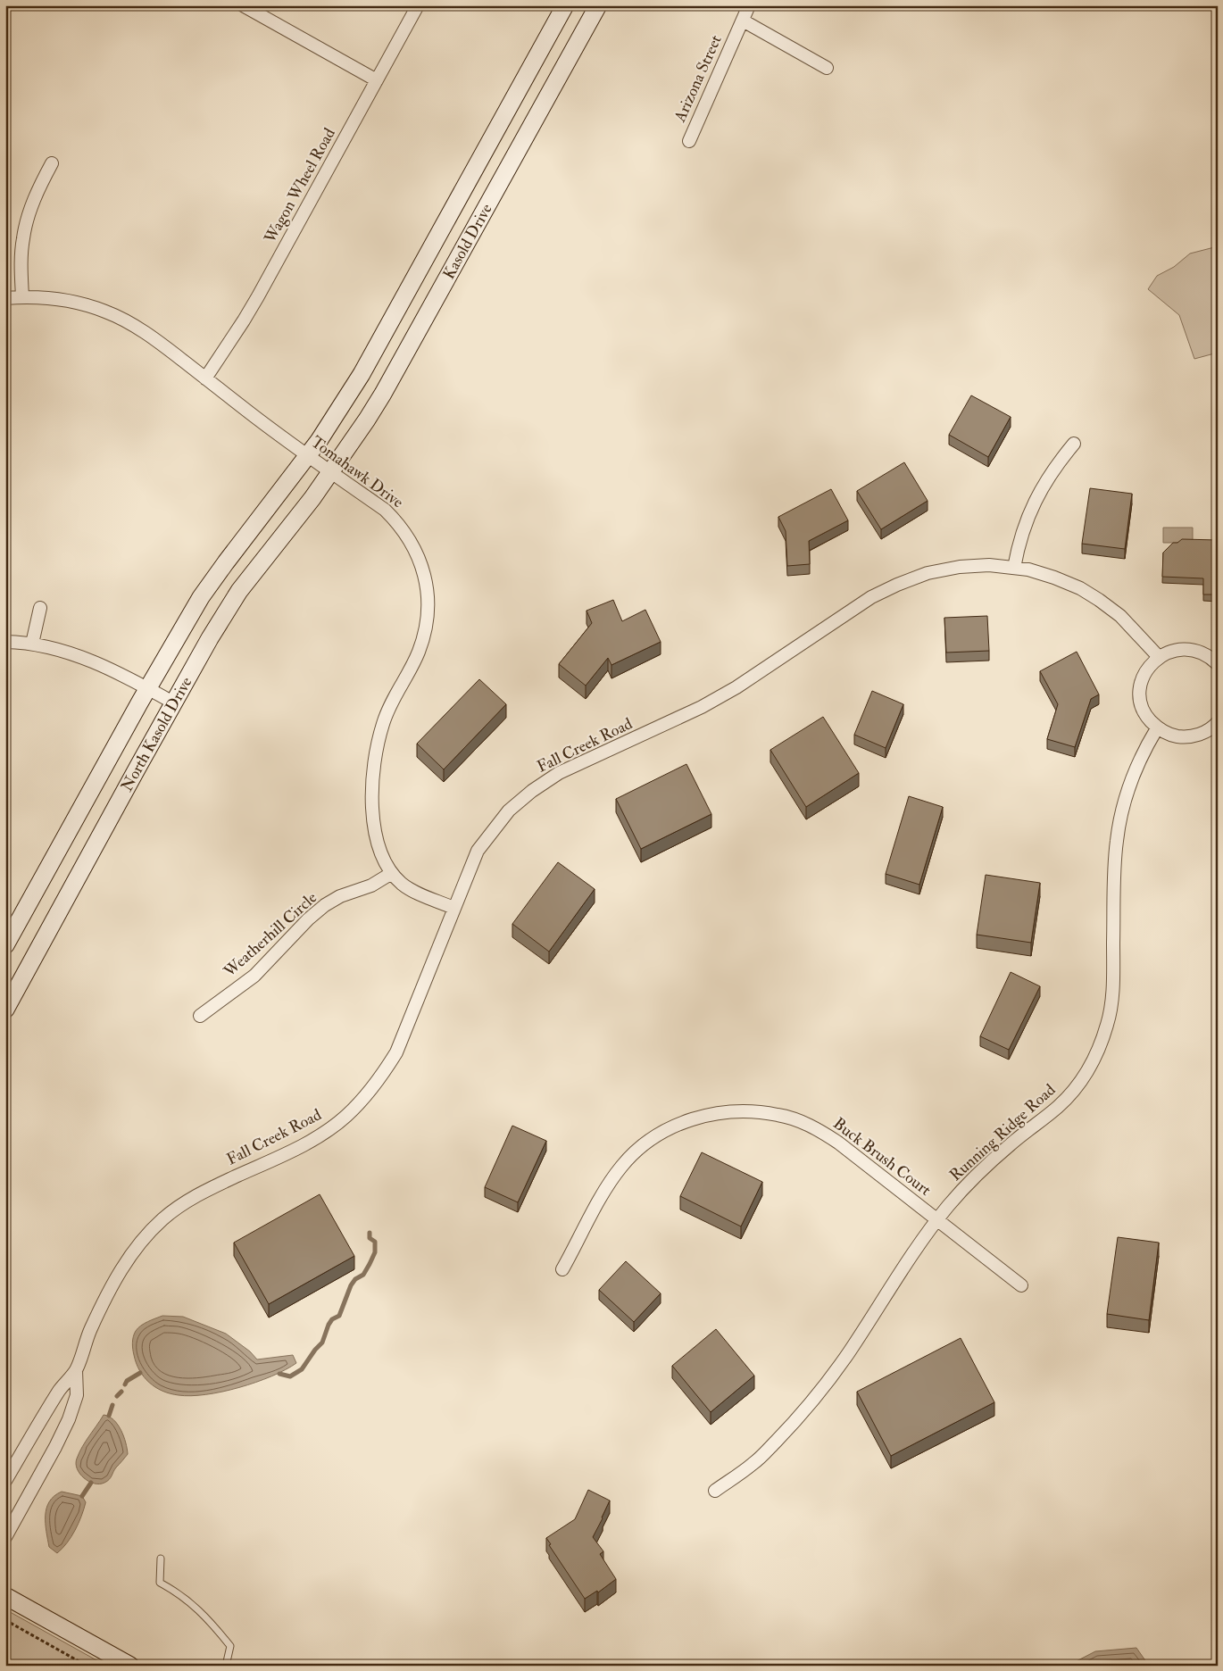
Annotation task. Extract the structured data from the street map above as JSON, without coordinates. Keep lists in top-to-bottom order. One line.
{"streets":{"main road":["Kasold Drive","North Kasold Drive"],"street":["Arizona Street","Wagon Wheel Road","Tomahawk Drive","Fall Creek Road","Weatherhill Circle","Running Ridge Road","Buck Brush Court"]},"crossings":[["Wagon Wheel Road","Tomahawk Drive"],["Kasold Drive","Tomahawk Drive"],["Kasold Drive","North Kasold Drive"],["Tomahawk Drive","North Kasold Drive"],["Tomahawk Drive","Fall Creek Road"],["Tomahawk Drive","Weatherhill Circle"],["Running Ridge Road","Buck Brush Court"]]}
